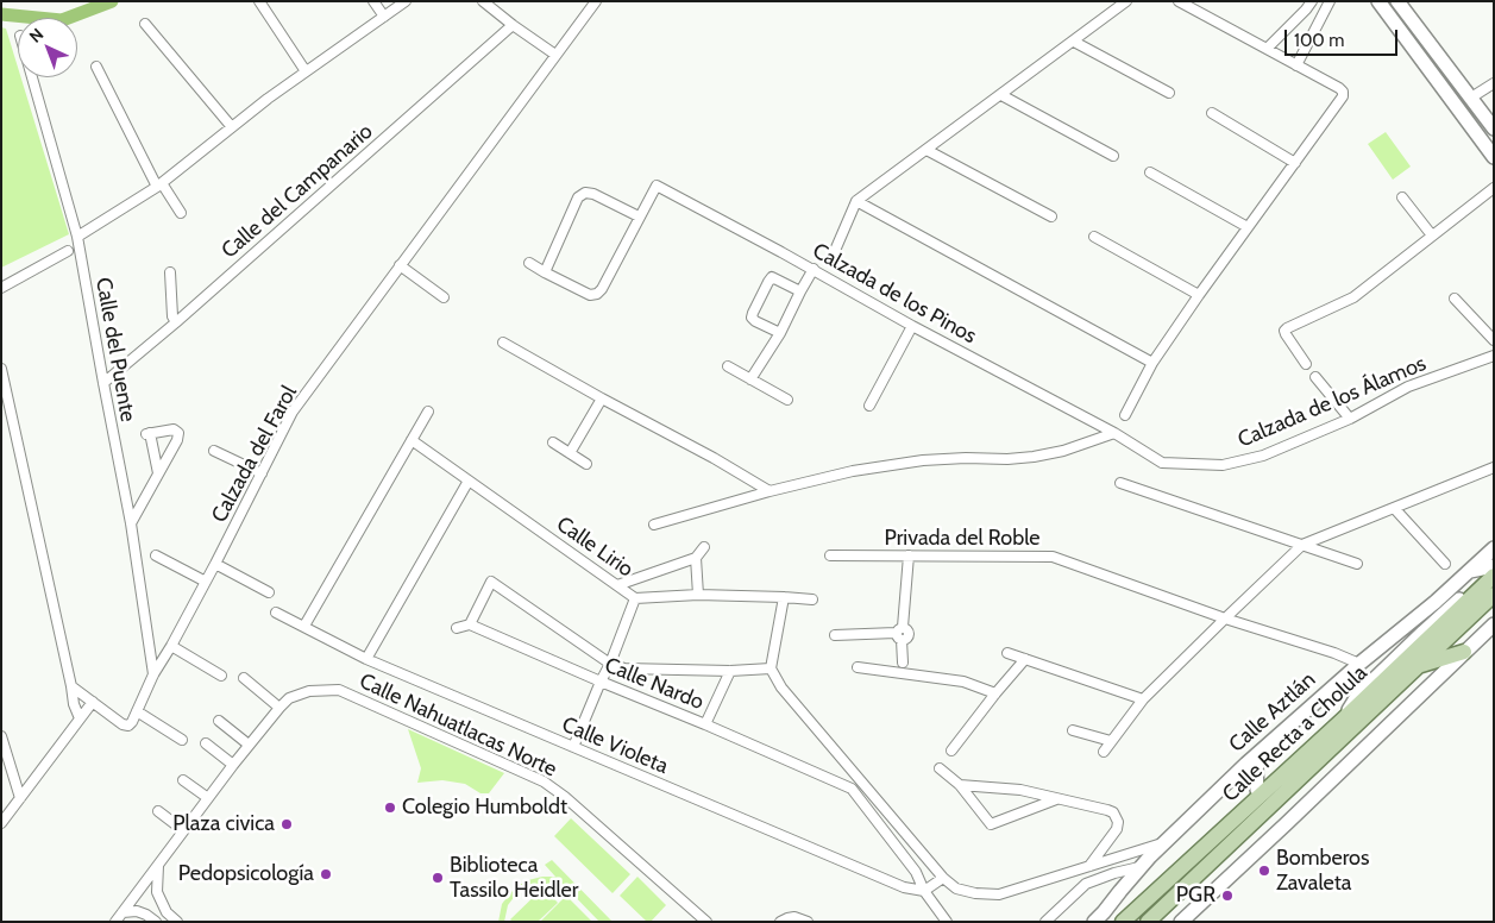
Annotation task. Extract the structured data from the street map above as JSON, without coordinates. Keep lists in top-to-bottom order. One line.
{"streets":{"main road":["Calle Aztlán","Calle Recta a Cholula"],"street":["Calle del Campanario","Calzada de los Pinos","Calle del Puente","Calzada de los Álamos","Calzada del Farol","Privada del Roble","Calle Lirio","Calle Nardo","Calle Nahuatlacas Norte","Calle Violeta"]},"crossings":[["Calle del Campanario","Calle del Puente"],["Calzada de los Pinos","Calzada de los Álamos"],["Calle del Puente","Calzada del Farol"],["Privada del Roble","Calle Aztlán"],["Calle Nardo","Calle Violeta"]],"places":["Colegio Humboldt","Plaza civica","Bomberos Zavaleta","Pedopsicología","Biblioteca Tassilo Heidler","PGR"],"scale_bar":"100 m","north":"top left"}
